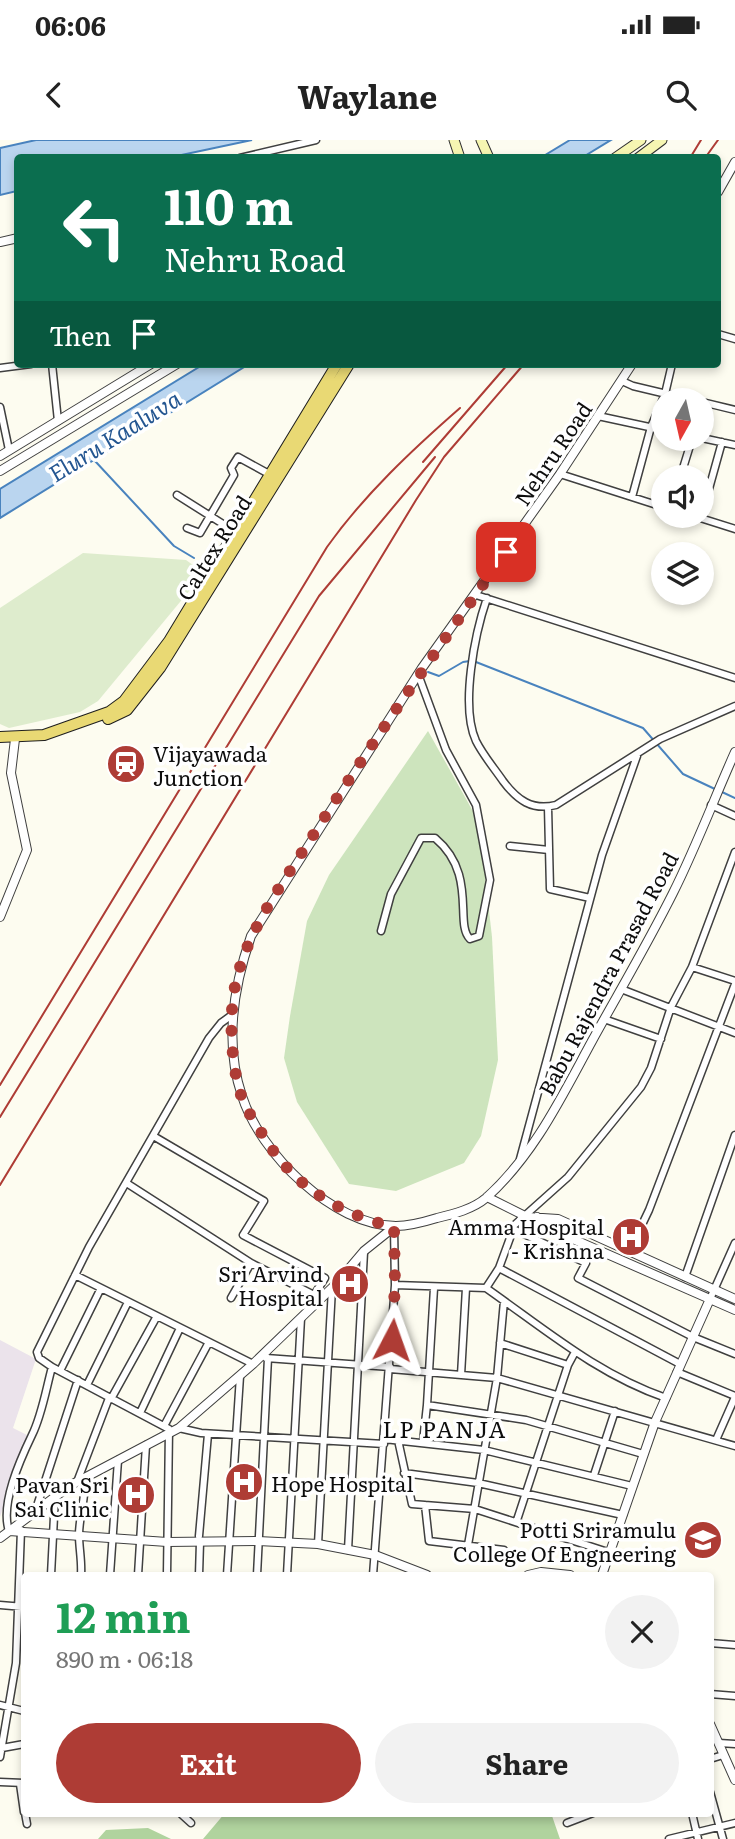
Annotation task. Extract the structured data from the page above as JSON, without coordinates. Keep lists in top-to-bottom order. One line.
{"streets":{"main road":["Caltex Road"],"street":["Nehru Road","Babu Rajendra Prasad Road"]},"crossings":[["Nehru Road","Babu Rajendra Prasad Road"]],"districts":["LP PANJA"],"water":["Eluru Kaaluva"],"places":{"station":["Vijayawada Junction"],"hospital":["Amma Hospital - Krishna","Sri Arvind Hospital","Hope Hospital","Pavan Sri Sai Clinic"],"school or university":["Potti Sriramulu College Of Engneering"]},"north":"bottom","page":{"status":"06:06","header":"Waylane","turn":["110 m","Nehru Road"],"then":"Then","heading":["12 min","890 m · 06:18"],"buttons":["Exit","Share"]}}
